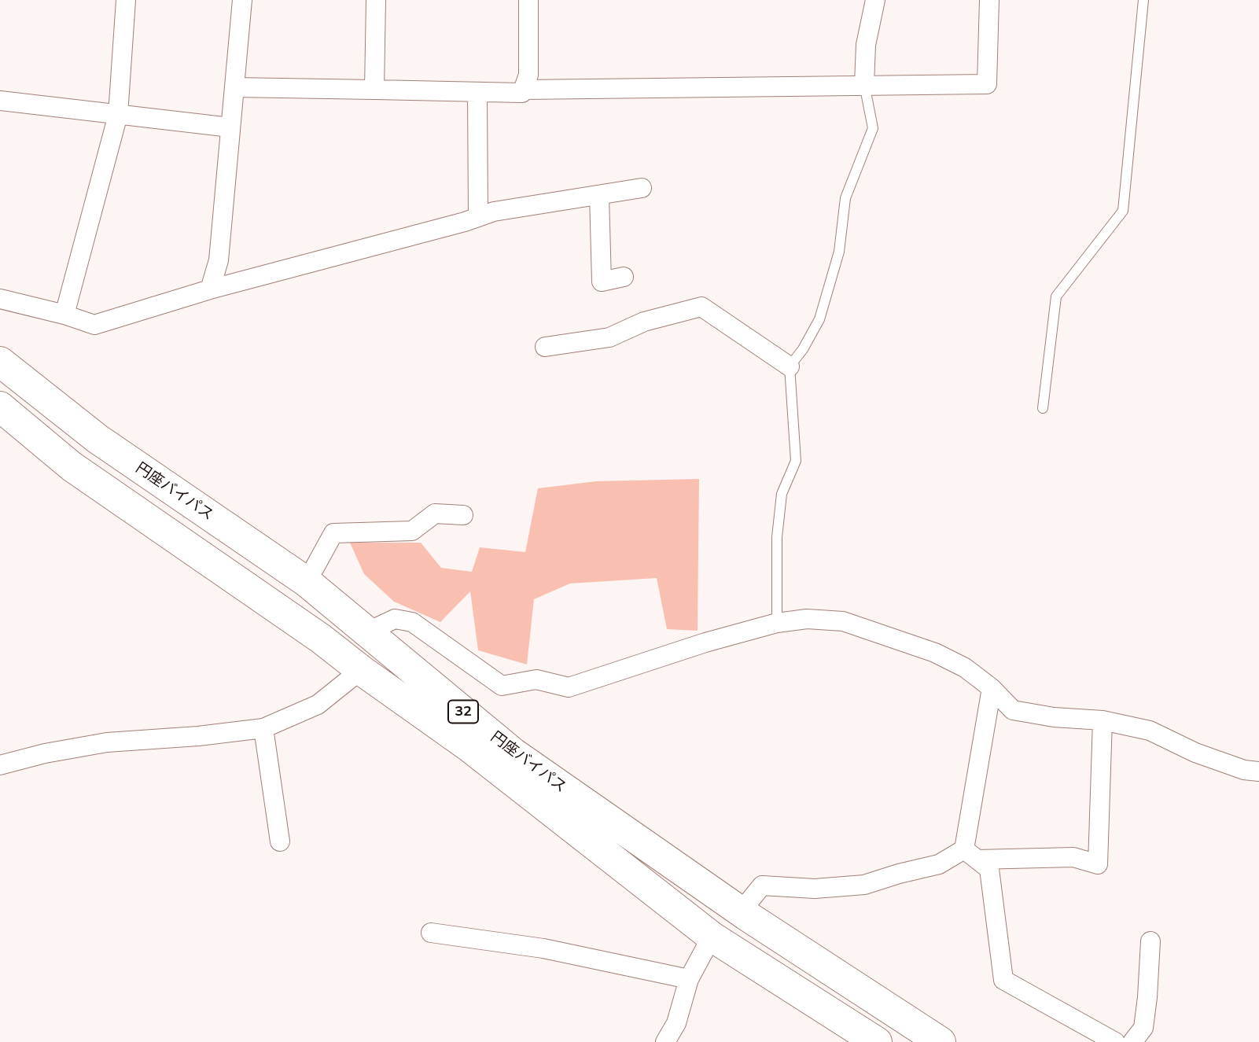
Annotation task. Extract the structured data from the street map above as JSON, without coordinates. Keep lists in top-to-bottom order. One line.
{"streets":{"highway":["円座バイパス","32"]}}
